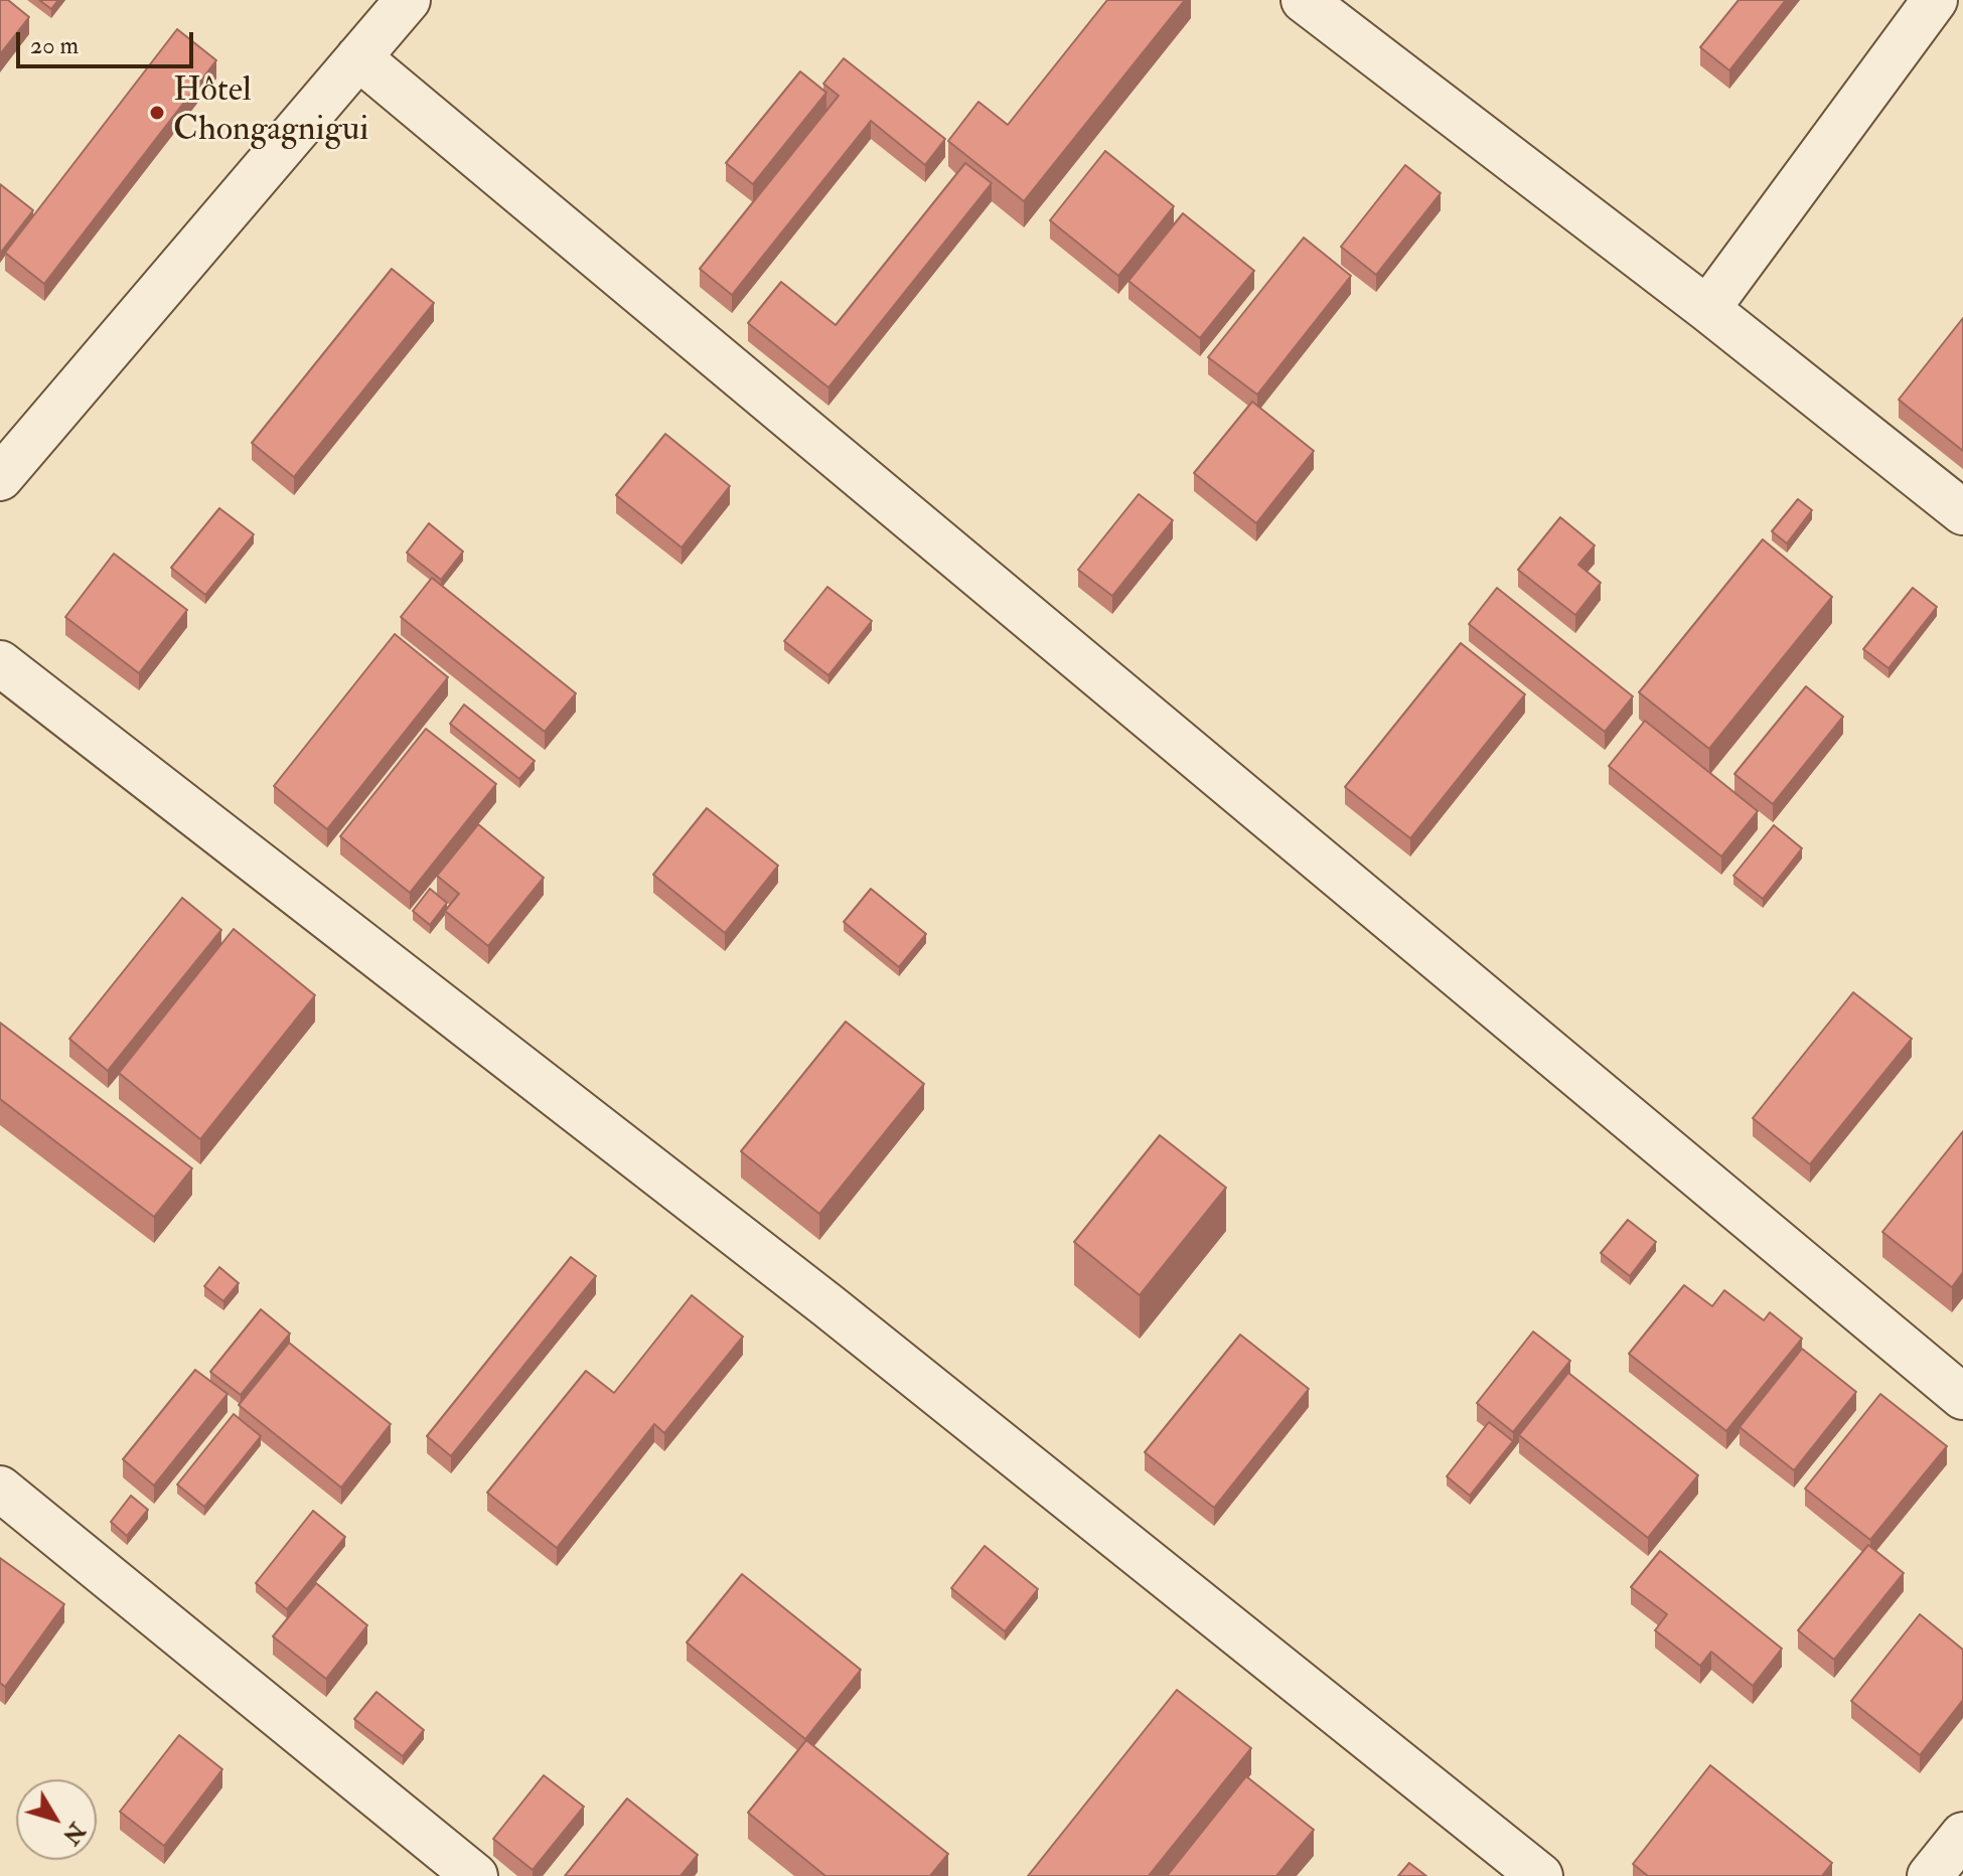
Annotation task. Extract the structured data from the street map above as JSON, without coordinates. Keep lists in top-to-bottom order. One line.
{"places":["Hôtel Chongagnigui"],"scale_bar":"20 m","north":"bottom right"}
